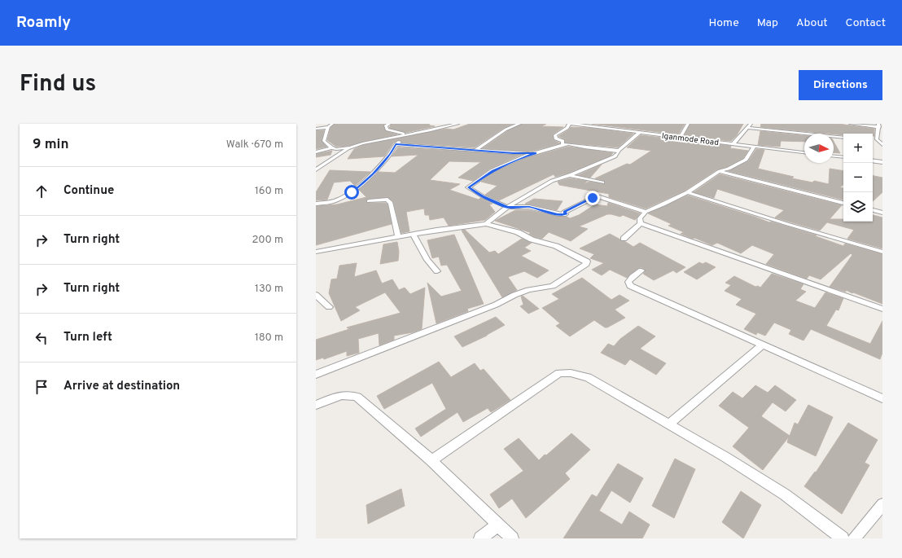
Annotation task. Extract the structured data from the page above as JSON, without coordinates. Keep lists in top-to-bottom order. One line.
{"streets":{"street":["Iganmode Road"]},"north":"right","page":{"header":"Roamly","nav":["Home","Map","About","Contact"],"title":"Find us","buttons":"Directions","heading":["9 min","Walk · 670 m"],"map_buttons":["+","−"],"list":[["Continue","160 m"],["Turn right","200 m"],["Turn right","130 m"],["Turn left","180 m"],"Arrive at destination"]}}
